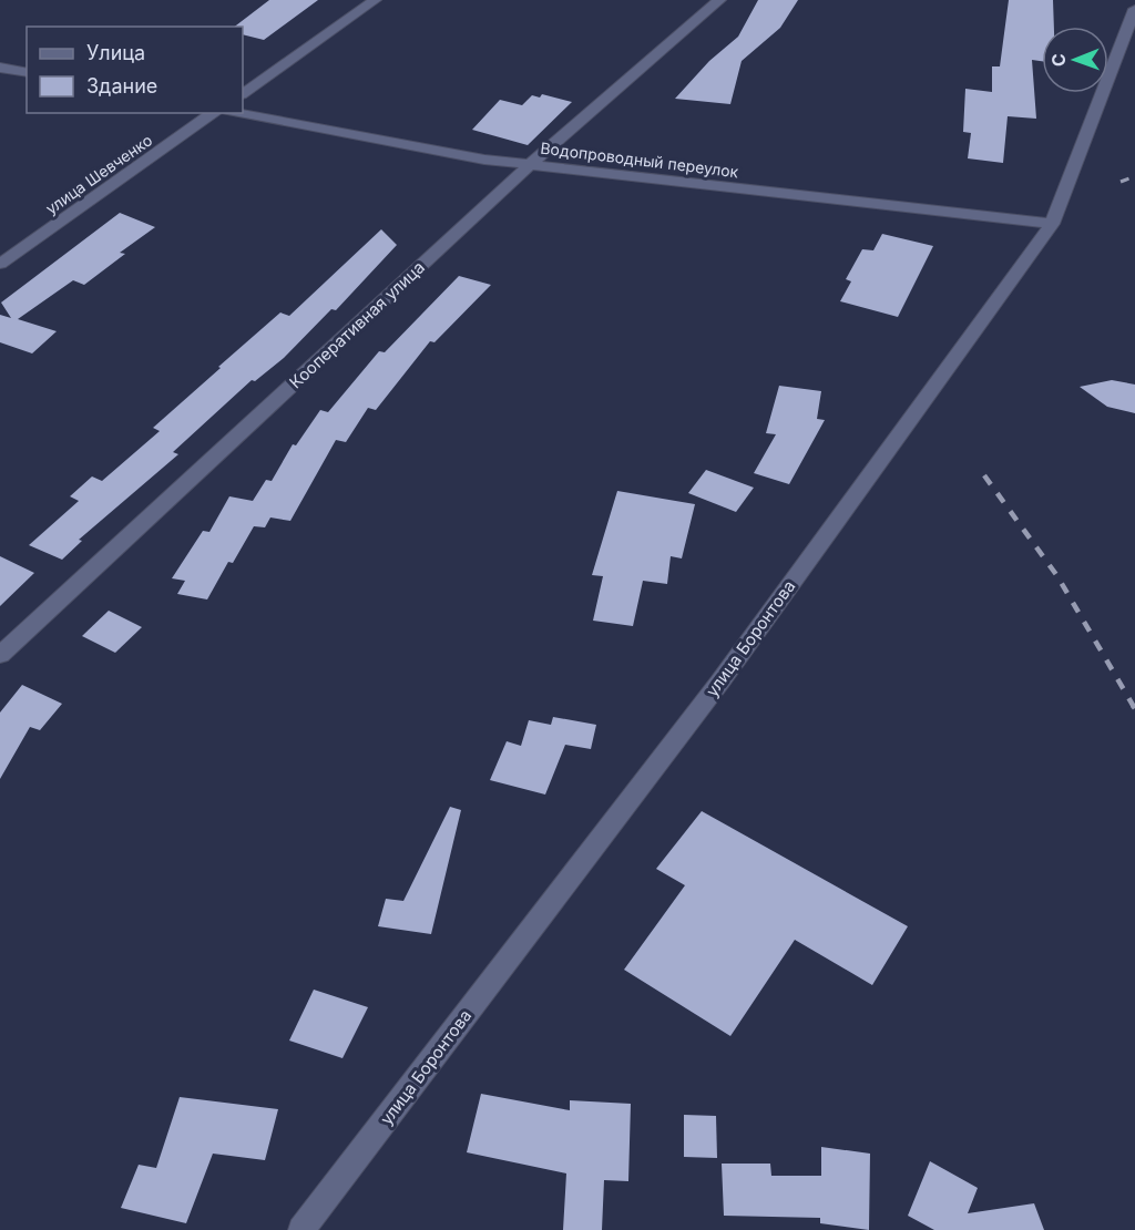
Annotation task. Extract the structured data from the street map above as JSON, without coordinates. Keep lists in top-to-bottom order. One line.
{"streets":{"street":["Водопроводный переулок","улица Шевченко","Кооперативная улица","улица Боронтова"]},"crossings":[["Водопроводный переулок","Кооперативная улица"],["Водопроводный переулок","улица Боронтова"]],"legend":["Улица","Здание"],"north":"left"}
